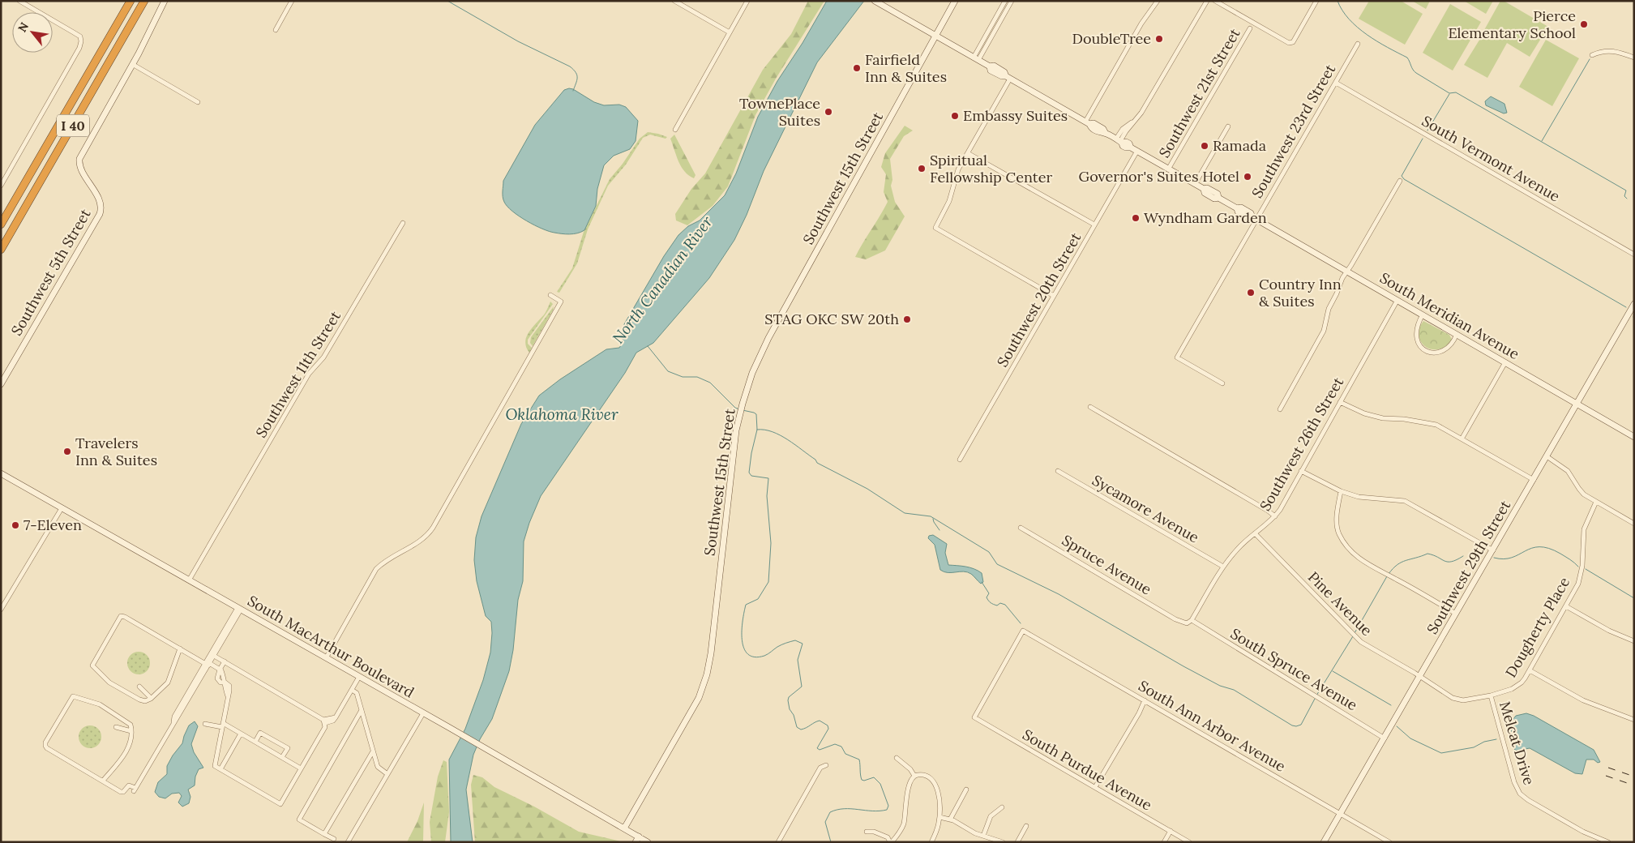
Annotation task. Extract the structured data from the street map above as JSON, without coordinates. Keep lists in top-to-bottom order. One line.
{"streets":{"highway":["I 40"],"main road":["Southwest 15th Street","Southwest 5th Street","South Meridian Avenue","Southwest 29th Street","South MacArthur Boulevard"],"street":["Southwest 21st Street","Southwest 23rd Street","South Vermont Avenue","Southwest 20th Street","Southwest 11th Street","Southwest 26th Street","Sycamore Avenue","Spruce Avenue","Pine Avenue","Dougherty Place","South Spruce Avenue","South Ann Arbor Avenue","Melcat Drive","South Purdue Avenue"]},"crossings":[["Southwest 21st Street","South Meridian Avenue"],["Southwest 23rd Street","South Vermont Avenue"],["Southwest 23rd Street","South Meridian Avenue"],["Southwest 15th Street","South Meridian Avenue"],["Southwest 15th Street","South MacArthur Boulevard"],["Southwest 20th Street","South Meridian Avenue"],["South Meridian Avenue","Southwest 26th Street"],["South Meridian Avenue","Southwest 29th Street"],["Southwest 11th Street","South MacArthur Boulevard"],["Southwest 26th Street","Sycamore Avenue"],["Southwest 26th Street","Spruce Avenue"],["Southwest 26th Street","Pine Avenue"],["Southwest 26th Street","South Spruce Avenue"],["Spruce Avenue","South Spruce Avenue"],["Southwest 29th Street","Pine Avenue"],["Southwest 29th Street","Dougherty Place"],["Southwest 29th Street","South Spruce Avenue"],["Southwest 29th Street","South Ann Arbor Avenue"],["Pine Avenue","Dougherty Place"],["Dougherty Place","Melcat Drive"],["South Ann Arbor Avenue","South Purdue Avenue"]],"water":["North Canadian River","Oklahoma River"],"places":["Pierce Elementary School","DoubleTree","Fairfield Inn & Suites","TownePlace Suites","Embassy Suites","Ramada","Spiritual Fellowship Center","Governor's Suites Hotel","Wyndham Garden","Country Inn & Suites","STAG OKC SW 20th","Travelers Inn & Suites","7-Eleven"],"north":"top left"}
